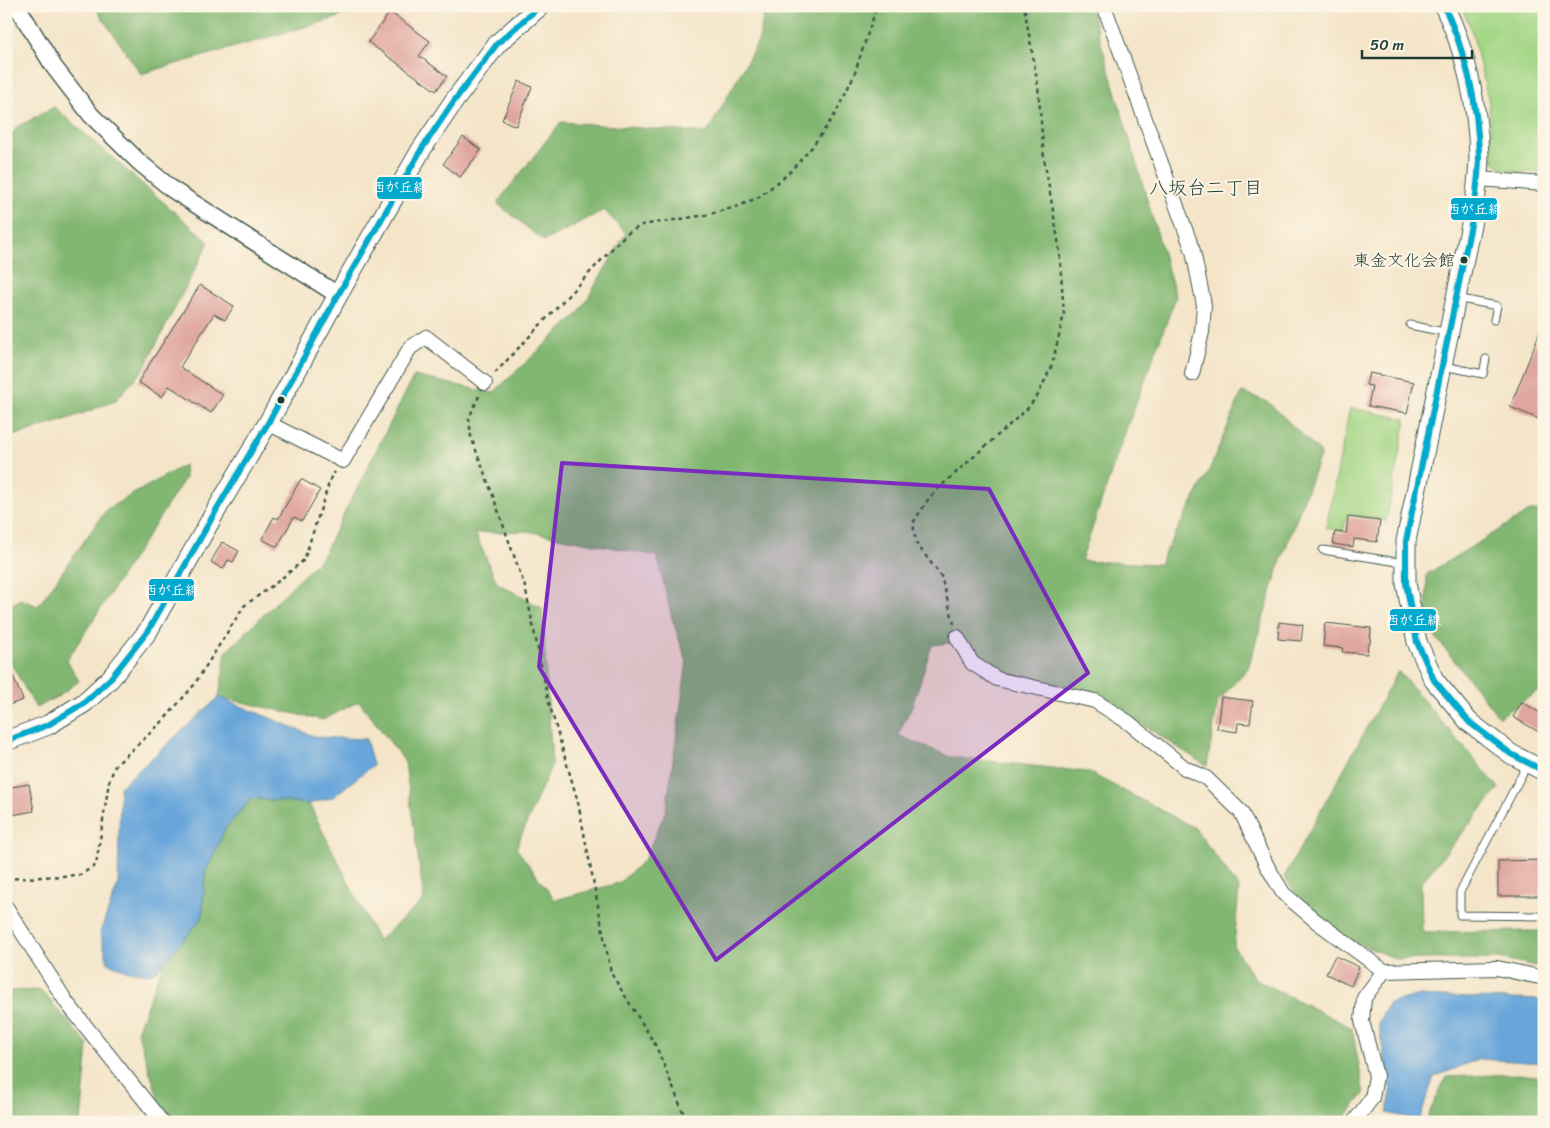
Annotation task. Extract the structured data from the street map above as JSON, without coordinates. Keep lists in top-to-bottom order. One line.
{"districts":["八坂台二丁目"],"places":["東金文化会館"],"lines":["transit line 西が丘線"],"scale_bar":"50 m"}
